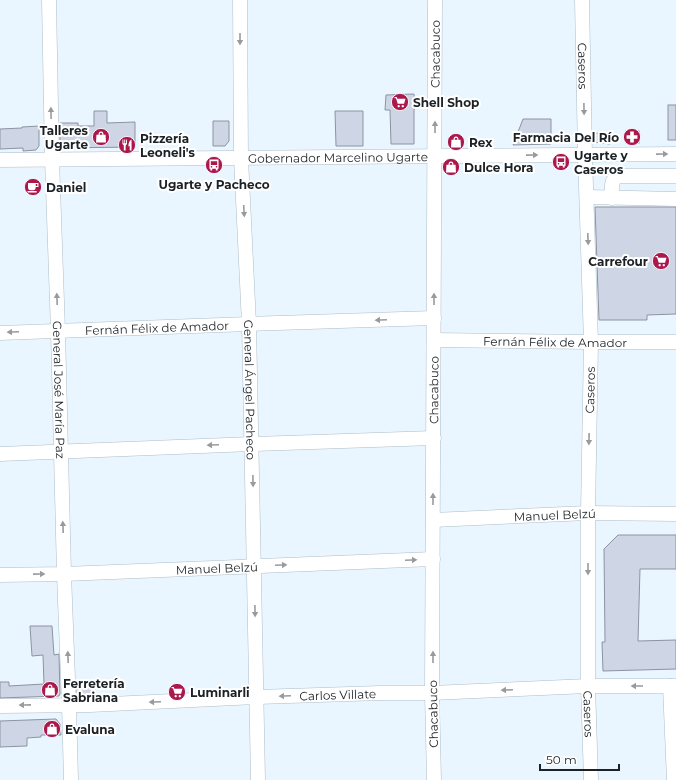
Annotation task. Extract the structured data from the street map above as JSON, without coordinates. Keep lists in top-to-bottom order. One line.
{"streets":{"street":["Chacabuco","Caseros","Gobernador Marcelino Ugarte","Fernán Félix de Amador","General José María Paz","General Ángel Pacheco","Manuel Belzú","Carlos Villate"]},"crossings":[["Chacabuco","Gobernador Marcelino Ugarte"],["Chacabuco","Fernán Félix de Amador"],["Chacabuco","Manuel Belzú"],["Chacabuco","Carlos Villate"],["Caseros","Gobernador Marcelino Ugarte"],["Caseros","Fernán Félix de Amador"],["Caseros","Manuel Belzú"],["Caseros","Carlos Villate"],["Gobernador Marcelino Ugarte","General José María Paz"],["Gobernador Marcelino Ugarte","General Ángel Pacheco"],["Fernán Félix de Amador","General José María Paz"],["Fernán Félix de Amador","General Ángel Pacheco"],["General José María Paz","Manuel Belzú"],["General José María Paz","Carlos Villate"],["General Ángel Pacheco","Manuel Belzú"],["General Ángel Pacheco","Carlos Villate"]],"one_way":["Chacabuco","Caseros","General José María Paz","General Ángel Pacheco","Carlos Villate"],"places":{"supermarket":["Shell Shop","Carrefour","Luminarli"],"shop":["Talleres Ugarte","Rex","Dulce Hora","Ferretería Sabriana","Evaluna"],"pharmacy":["Farmacia Del Río"],"restaurant":["Pizzería Leoneli's"],"bus stop":["Ugarte y Caseros","Ugarte y Pacheco"],"cafe":["Daniel"]},"scale_bar":"50 m"}
